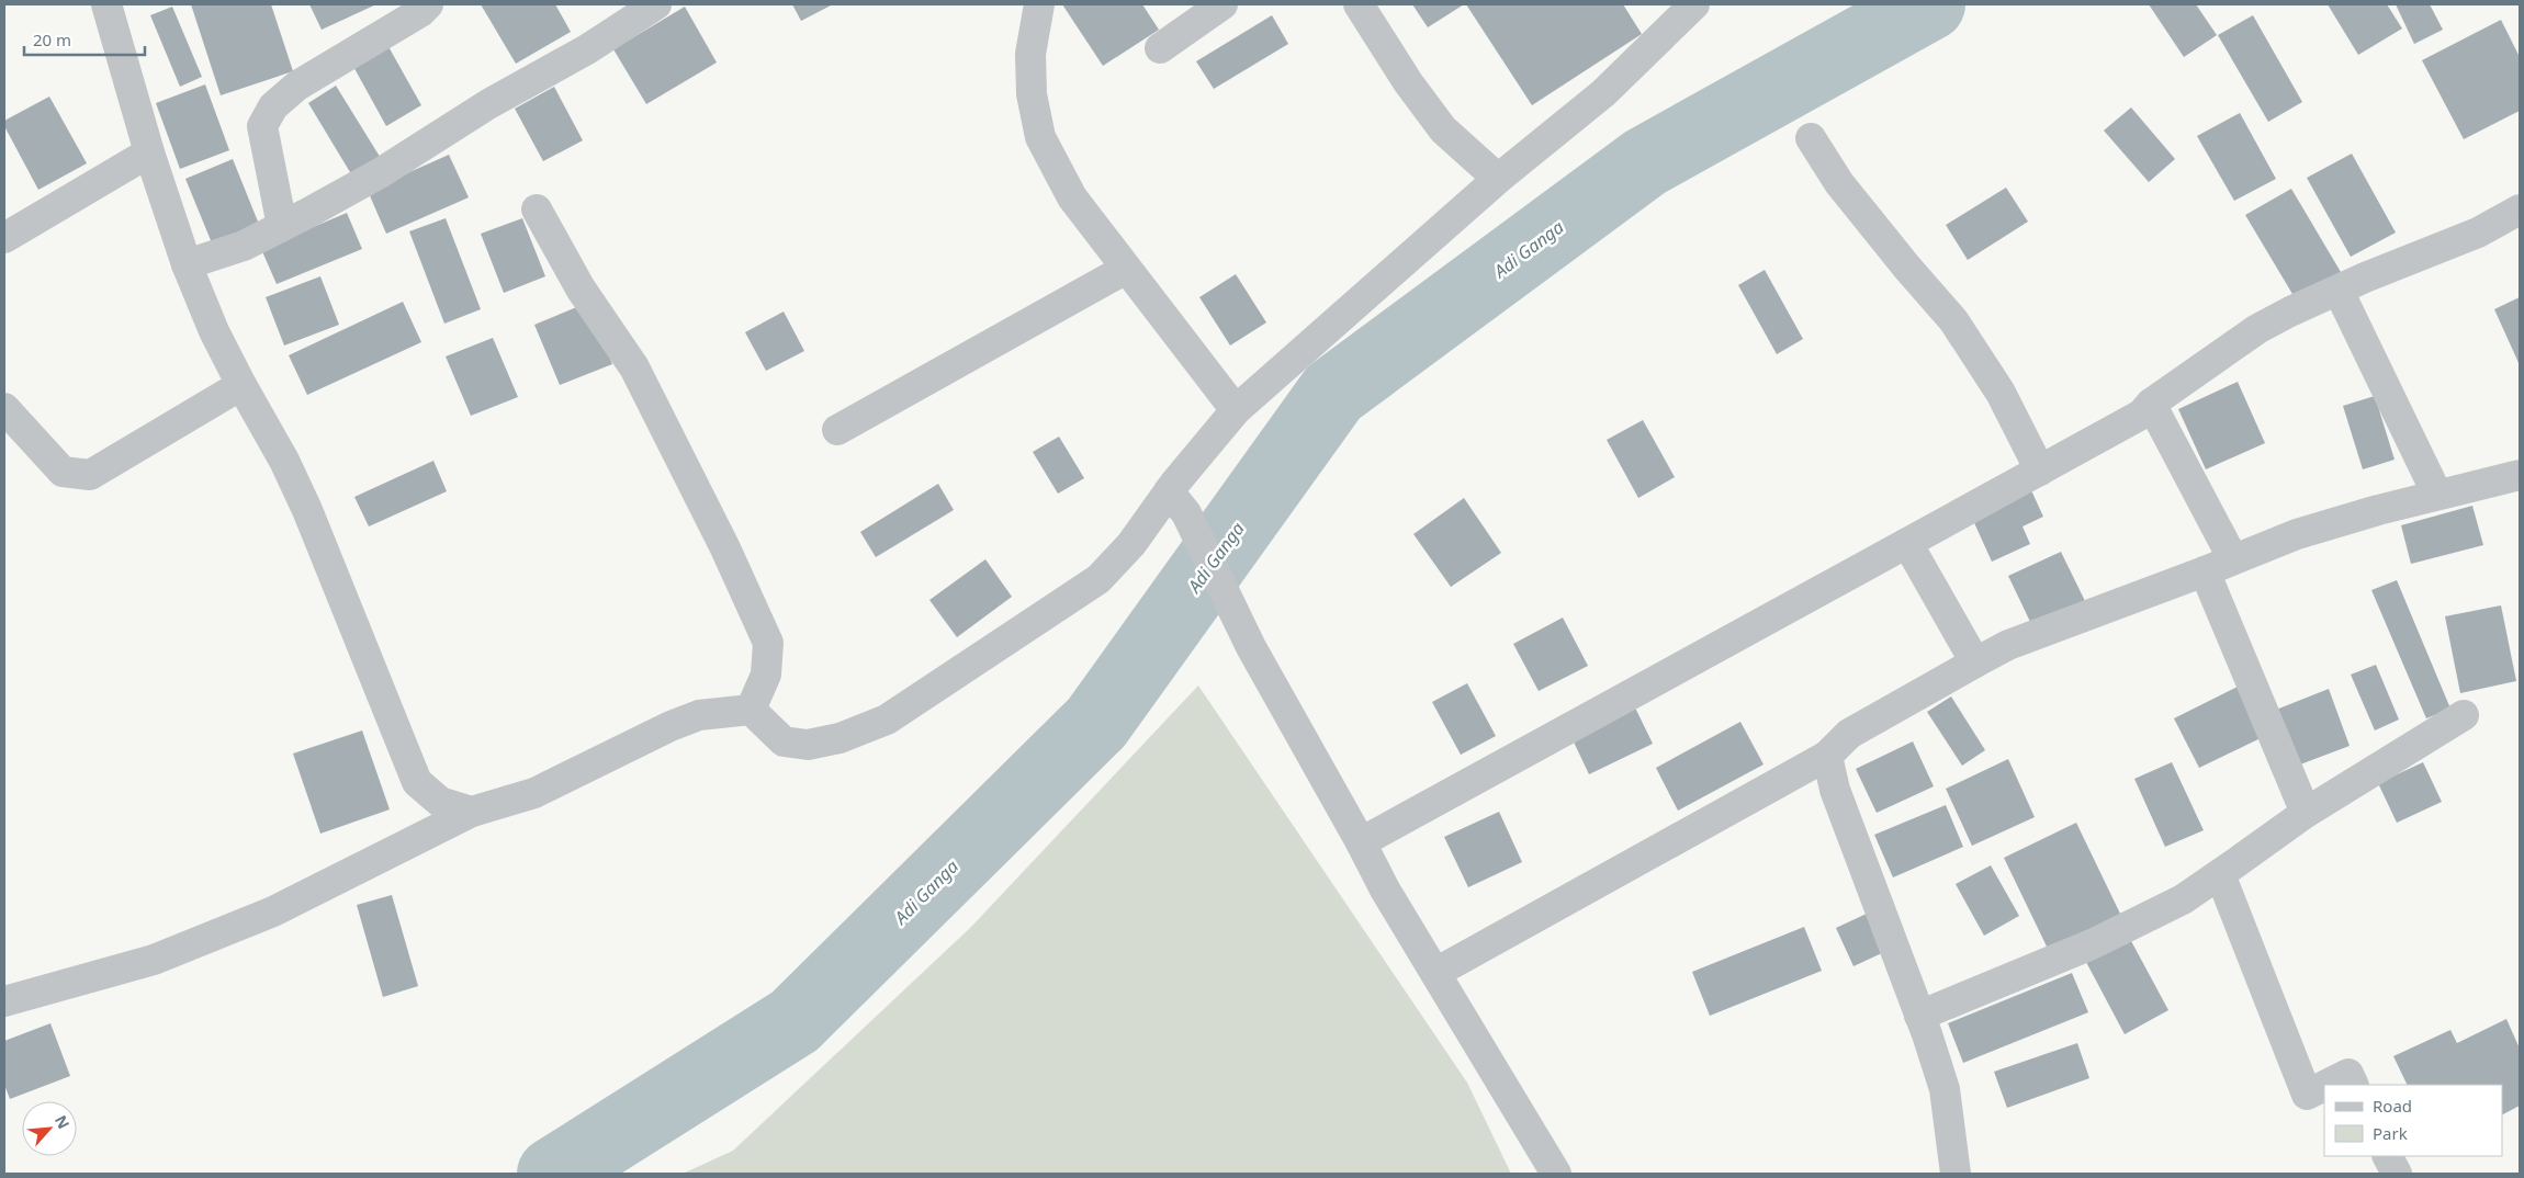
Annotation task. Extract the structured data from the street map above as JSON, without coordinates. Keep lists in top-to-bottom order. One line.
{"water":["Adi Ganga"],"legend":["Road","Park"],"scale_bar":"20 m","north":"top right"}
